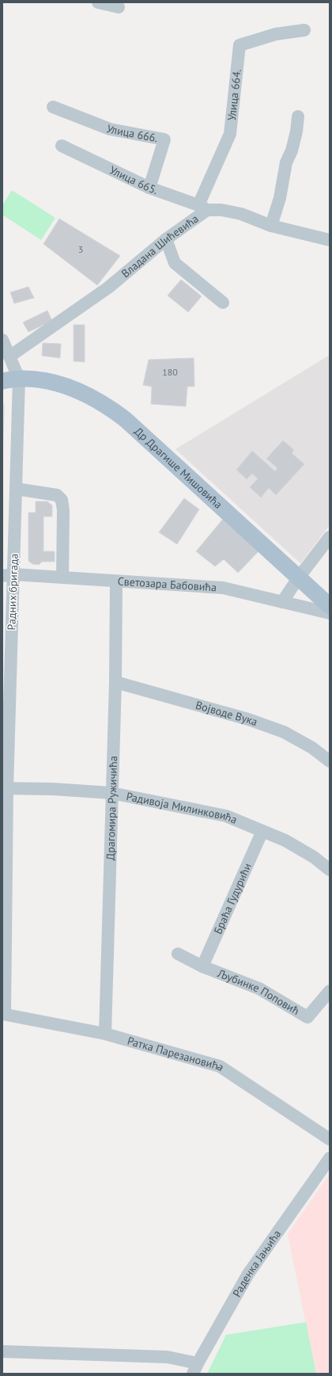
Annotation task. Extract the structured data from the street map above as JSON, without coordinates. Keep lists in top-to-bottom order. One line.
{"streets":{"main road":["Др Драгише Мишовића"],"street":["Улица 664.","Улица 666.","Улица 665.","Владана Шићевића","Светозара Бабовића","Радних бригада","Војводе Вука","Драгомира Ружичића","Радивоја Милинковића","Браћа Гудурићи","Љубинке Поповић","Ратка Парезановића","Раденка Јањића"]},"crossings":[["Улица 664.","Улица 665."],["Улица 664.","Владана Шићевића"],["Улица 666.","Улица 665."],["Улица 665.","Владана Шићевића"],["Др Драгише Мишовића","Радних бригада"],["Светозара Бабовића","Радних бригада"],["Светозара Бабовића","Драгомира Ружичића"],["Радних бригада","Радивоја Милинковића"],["Радних бригада","Ратка Парезановића"],["Војводе Вука","Драгомира Ружичића"],["Драгомира Ружичића","Радивоја Милинковића"],["Драгомира Ружичића","Ратка Парезановића"],["Радивоја Милинковића","Браћа Гудурићи"],["Браћа Гудурићи","Љубинке Поповић"]],"house_numbers":["3","180"]}
